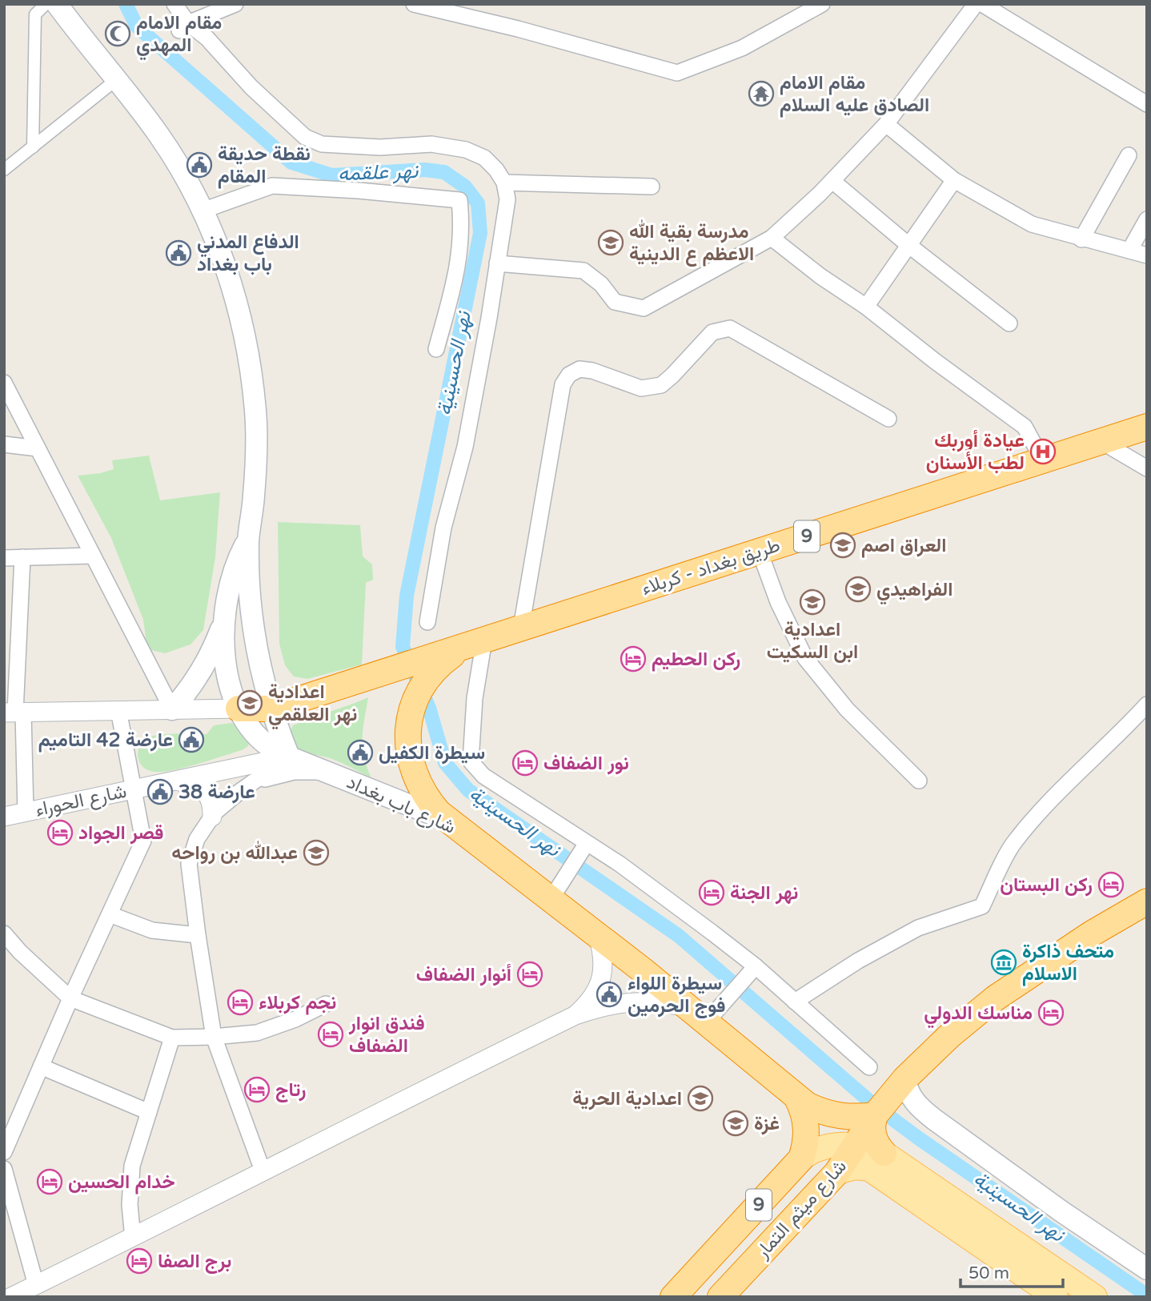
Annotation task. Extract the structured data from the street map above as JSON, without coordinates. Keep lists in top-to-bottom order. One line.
{"streets":{"highway":["9","طريق بغداد - كربلاء","شارع باب بغداد","شارع ميثم التمار"],"street":["شارع الحوراء"]},"crossings":[["9","طريق بغداد - كربلاء"],["9","شارع باب بغداد"],["9","شارع ميثم التمار"],["طريق بغداد - كربلاء","شارع باب بغداد"],["شارع الحوراء","شارع باب بغداد"],["شارع باب بغداد","شارع ميثم التمار"]],"water":["نهر علقمه","نهر الحسينية"],"places":{"mosque":["مقام الامام المهدي"],"temple":["مقام الامام الصادق عليه السلام"],"public building":["نقطة حديقة المقام","الدفاع المدني باب بغداد","عارضة 42 التاميم","سيطرة الكفيل","عارضة 38","سيطرة اللواء فوج الحرمين"],"school or university":["مدرسة بقية الله الاعظم ع الدينية","العراق اصم","الفراهيدي","اعدادية ابن السكيت","اعدادية نهر العلقمي","عبدالله بن رواحه","اعدادية الحرية","غزة"],"hospital":["عيادة أوربك لطب الأسنان"],"hotel":["ركن الحطيم","نور الضفاف","قصر الجواد","ركن البستان","نهر الجنة","أنوار الضفاف","نجم كربلاء","مناسك الدولي","فندق انوار الضفاف","رتاج","خدام الحسين","برج الصفا"],"museum":["متحف ذاكرة الاسلام"]},"scale_bar":"50 m"}
